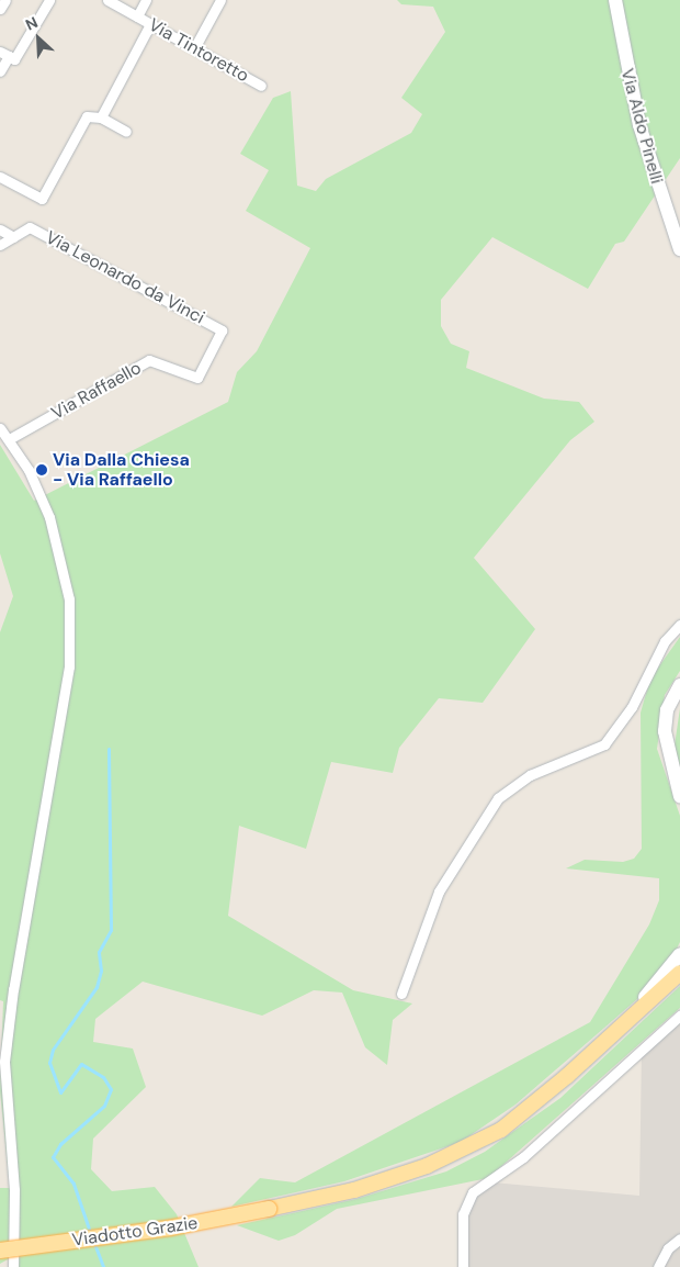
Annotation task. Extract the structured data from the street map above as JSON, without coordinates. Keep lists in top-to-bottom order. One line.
{"streets":{"main road":["Via Aldo Pinelli","Viadotto Grazie"],"street":["Via Tintoretto","Via Leonardo da Vinci","Via Raffaello"]},"crossings":[["Via Leonardo da Vinci","Via Raffaello"]],"places":["Via Dalla Chiesa - Via Raffaello"],"north":"top left"}
